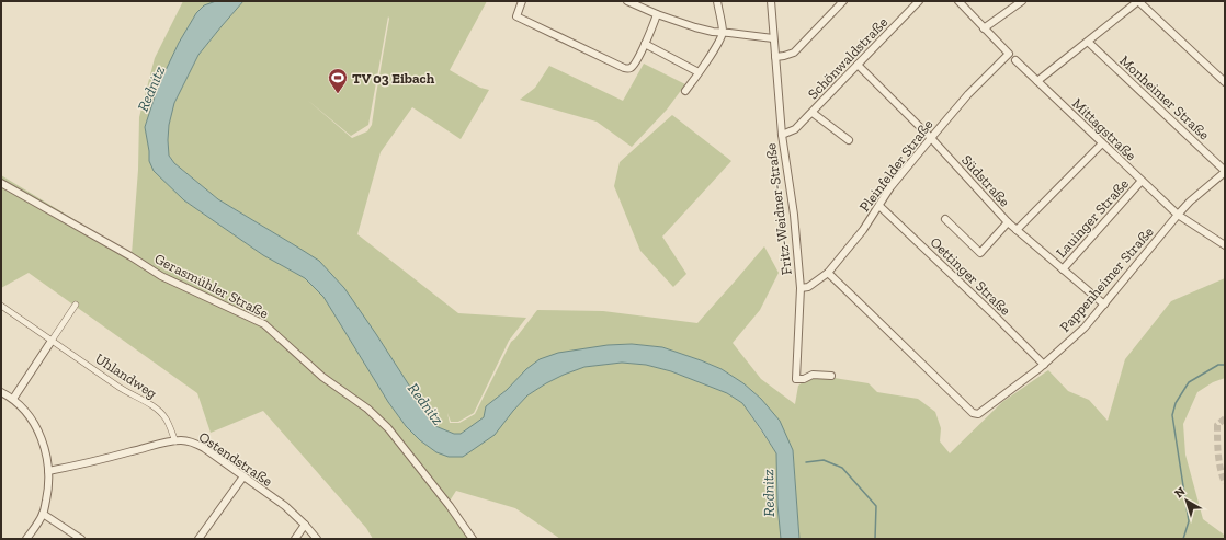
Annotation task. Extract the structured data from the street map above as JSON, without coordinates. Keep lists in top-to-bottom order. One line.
{"streets":{"street":["Schönwaldstraße","Monheimer Straße","Mittagstraße","Pleinfelder Straße","Südstraße","Fritz-Weidner-Straße","Lauinger Straße","Oettinger Straße","Pappenheimer Straße","Gerasmühler Straße","Uhlandweg","Ostendstraße"]},"crossings":[["Schönwaldstraße","Südstraße"],["Schönwaldstraße","Fritz-Weidner-Straße"],["Monheimer Straße","Pappenheimer Straße"],["Mittagstraße","Lauinger Straße"],["Mittagstraße","Pappenheimer Straße"],["Pleinfelder Straße","Südstraße"],["Pleinfelder Straße","Fritz-Weidner-Straße"],["Pleinfelder Straße","Oettinger Straße"],["Pleinfelder Straße","Pappenheimer Straße"],["Südstraße","Lauinger Straße"],["Südstraße","Pappenheimer Straße"],["Oettinger Straße","Pappenheimer Straße"],["Uhlandweg","Ostendstraße"]],"water":["Rednitz"],"places":{"sports":["TV 03 Eibach"]},"north":"top left"}
